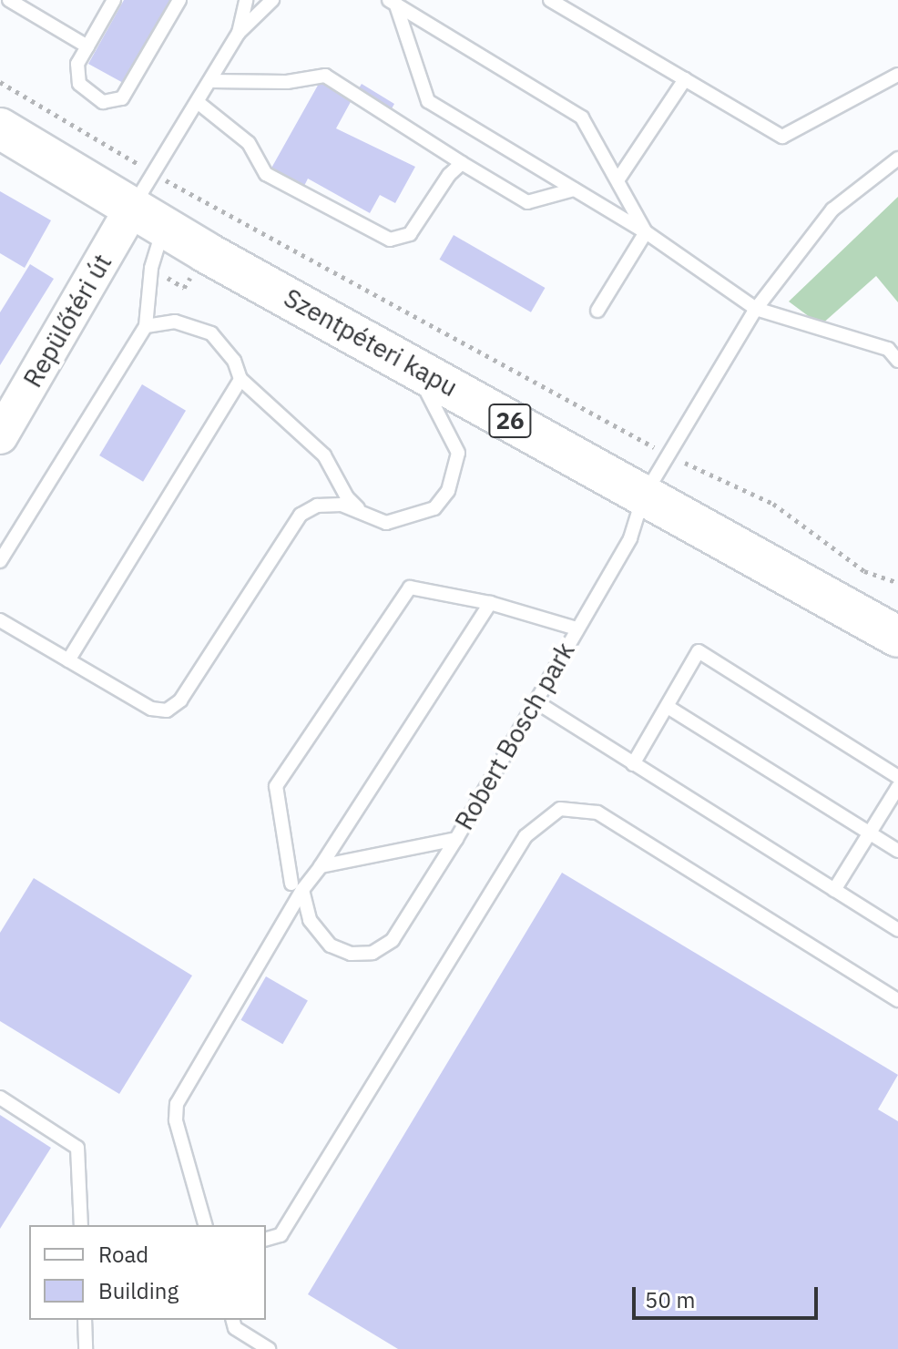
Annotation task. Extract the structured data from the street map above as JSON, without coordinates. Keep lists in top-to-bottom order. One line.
{"streets":{"main road":["Szentpéteri kapu","26"],"street":["Repülőtéri út"],"lane":["Robert Bosch park"]},"crossings":[["Repülőtéri út","Szentpéteri kapu"],["Szentpéteri kapu","Robert Bosch park"]],"legend":["Road","Building"],"scale_bar":"50 m"}
